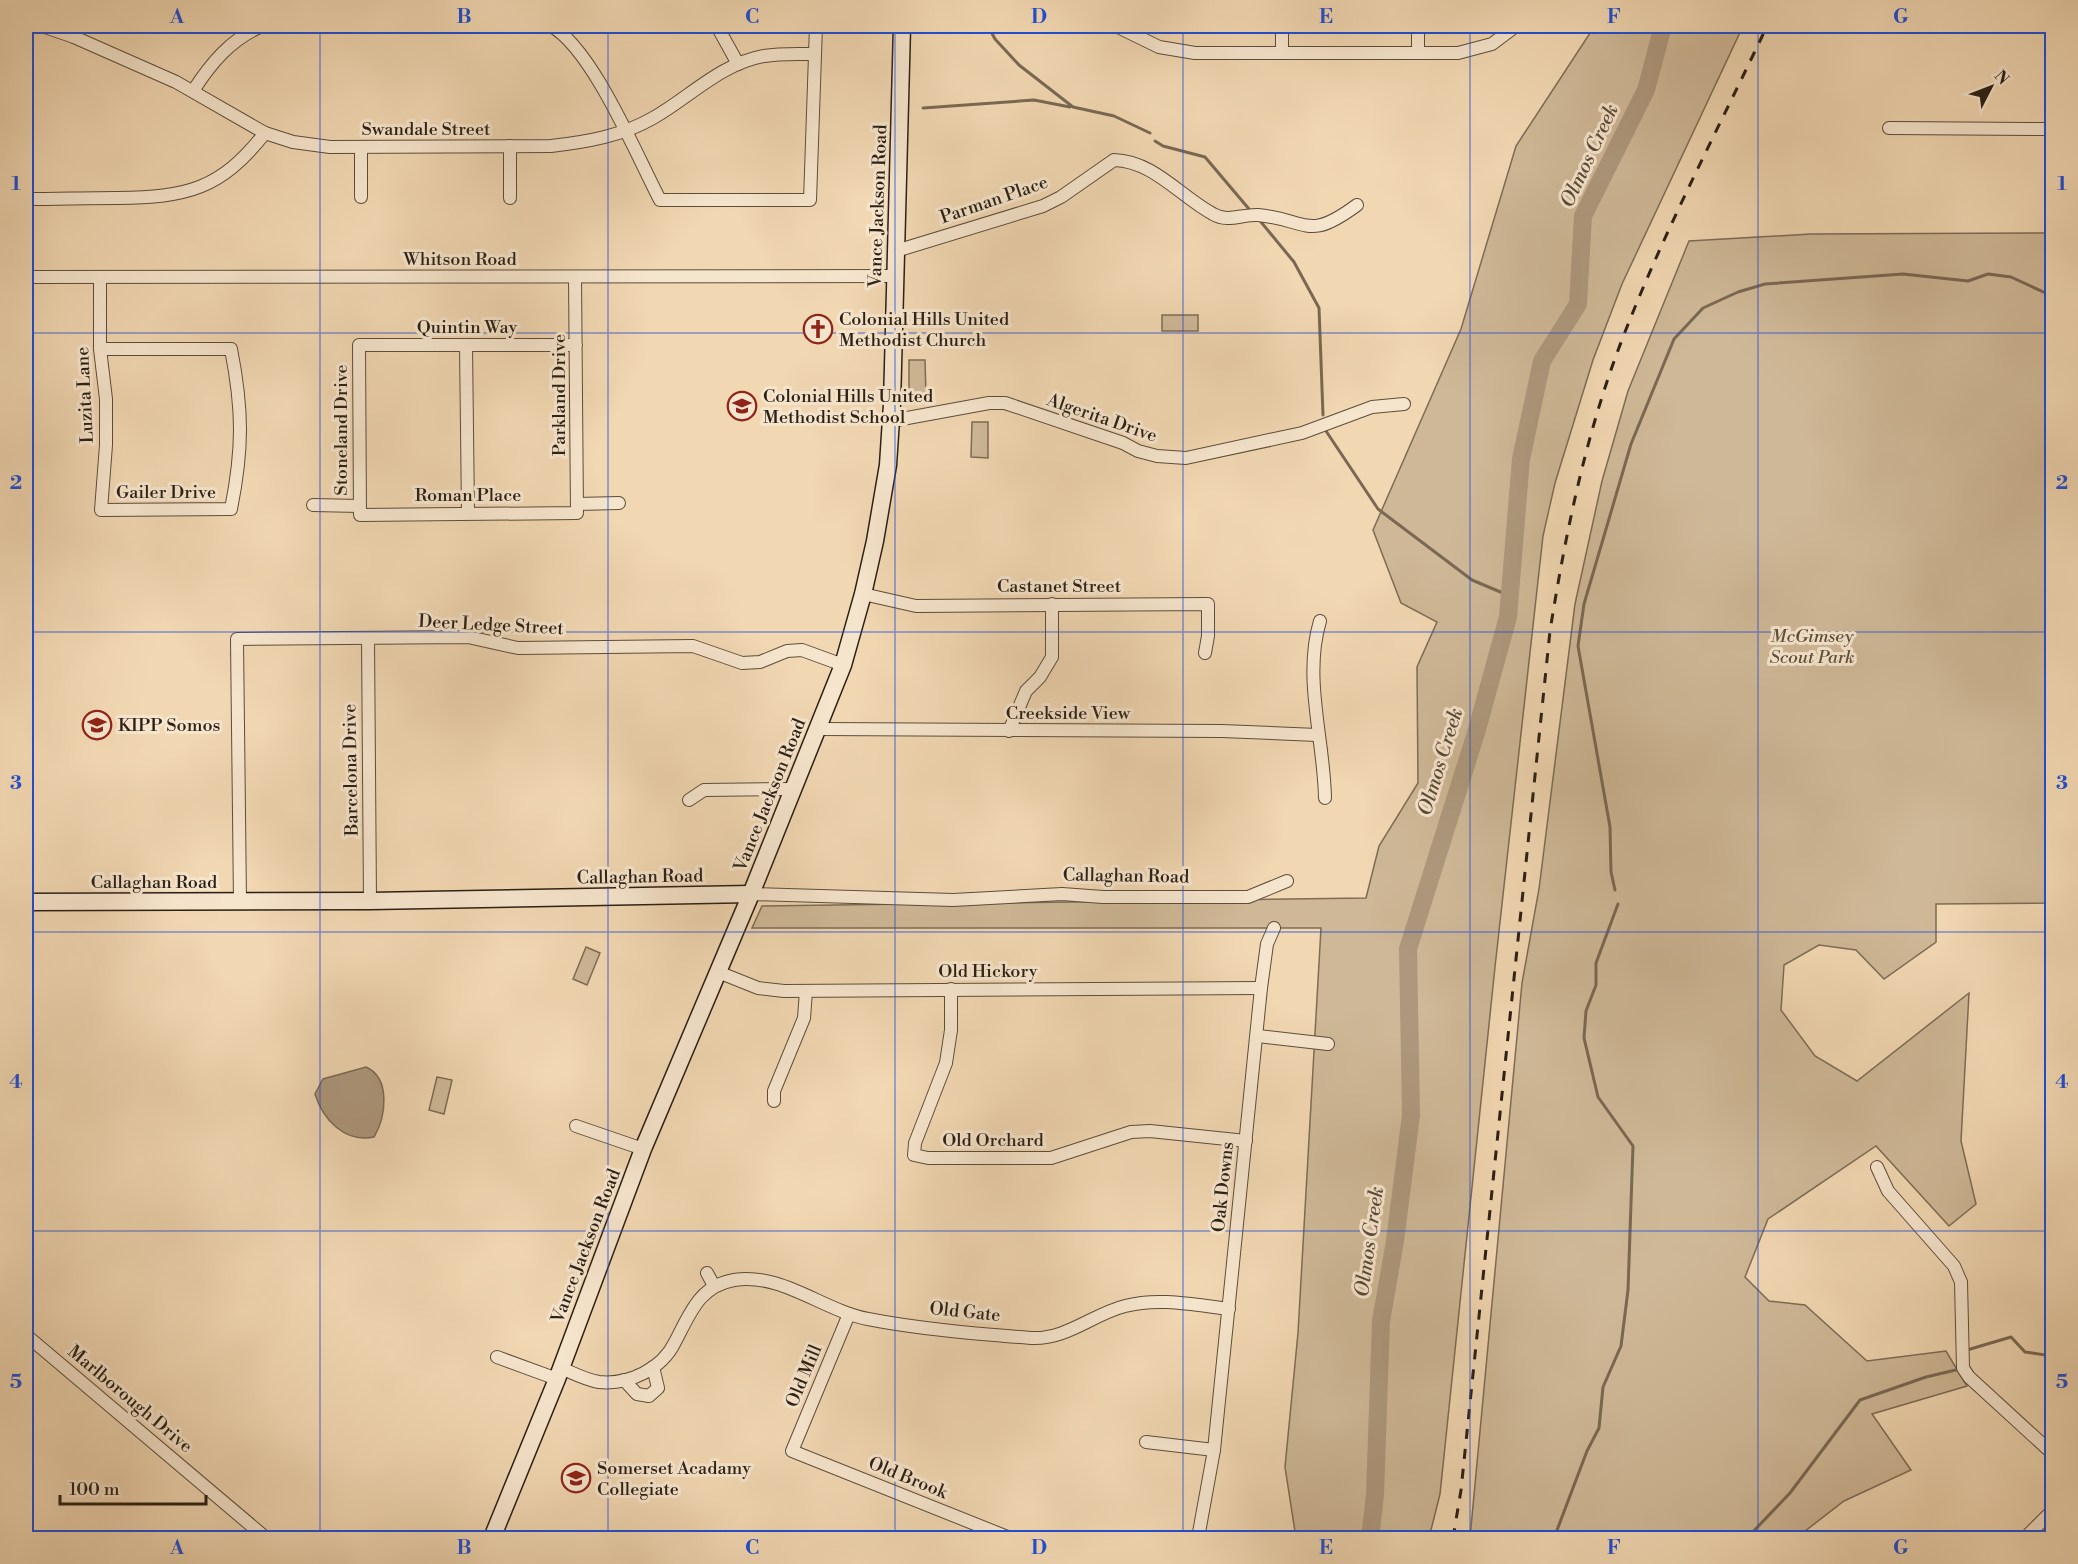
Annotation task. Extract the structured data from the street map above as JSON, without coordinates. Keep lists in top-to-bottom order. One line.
{"streets":{"main road":["Vance Jackson Road","Callaghan Road"],"street":["Swandale Street","Parman Place","Whitson Road","Quintin Way","Luzita Lane","Parkland Drive","Algerita Drive","Stoneland Drive","Gailer Drive","Roman Place","Castanet Street","Deer Ledge Street","Creekside View","Barcelona Drive","Old Hickory","Old Orchard","Oak Downs","Old Gate","Old Mill","Marlborough Drive","Old Brook"]},"crossings":[["Parman Place","Vance Jackson Road"],["Vance Jackson Road","Whitson Road"],["Vance Jackson Road","Algerita Drive"],["Vance Jackson Road","Castanet Street"],["Vance Jackson Road","Deer Ledge Street"],["Vance Jackson Road","Creekside View"],["Vance Jackson Road","Callaghan Road"],["Vance Jackson Road","Old Hickory"],["Whitson Road","Luzita Lane"],["Whitson Road","Parkland Drive"],["Quintin Way","Parkland Drive"],["Quintin Way","Stoneland Drive"],["Luzita Lane","Gailer Drive"],["Parkland Drive","Roman Place"],["Stoneland Drive","Roman Place"],["Deer Ledge Street","Barcelona Drive"],["Deer Ledge Street","Callaghan Road"],["Barcelona Drive","Callaghan Road"],["Old Hickory","Old Orchard"],["Old Hickory","Oak Downs"],["Old Orchard","Oak Downs"],["Oak Downs","Old Gate"],["Old Gate","Old Mill"],["Old Mill","Old Brook"]],"water":["Olmos Creek"],"parks":["McGimsey Scout Park"],"places":{"church":["Colonial Hills United Methodist Church"],"school or university":["Colonial Hills United Methodist School","KIPP Somos","Somerset Acadamy Collegiate"]},"scale_bar":"100 m","north":"top right","grid":{"columns":["A","B","C","D","E","F","G"],"rows":["1","2","3","4","5"]}}
